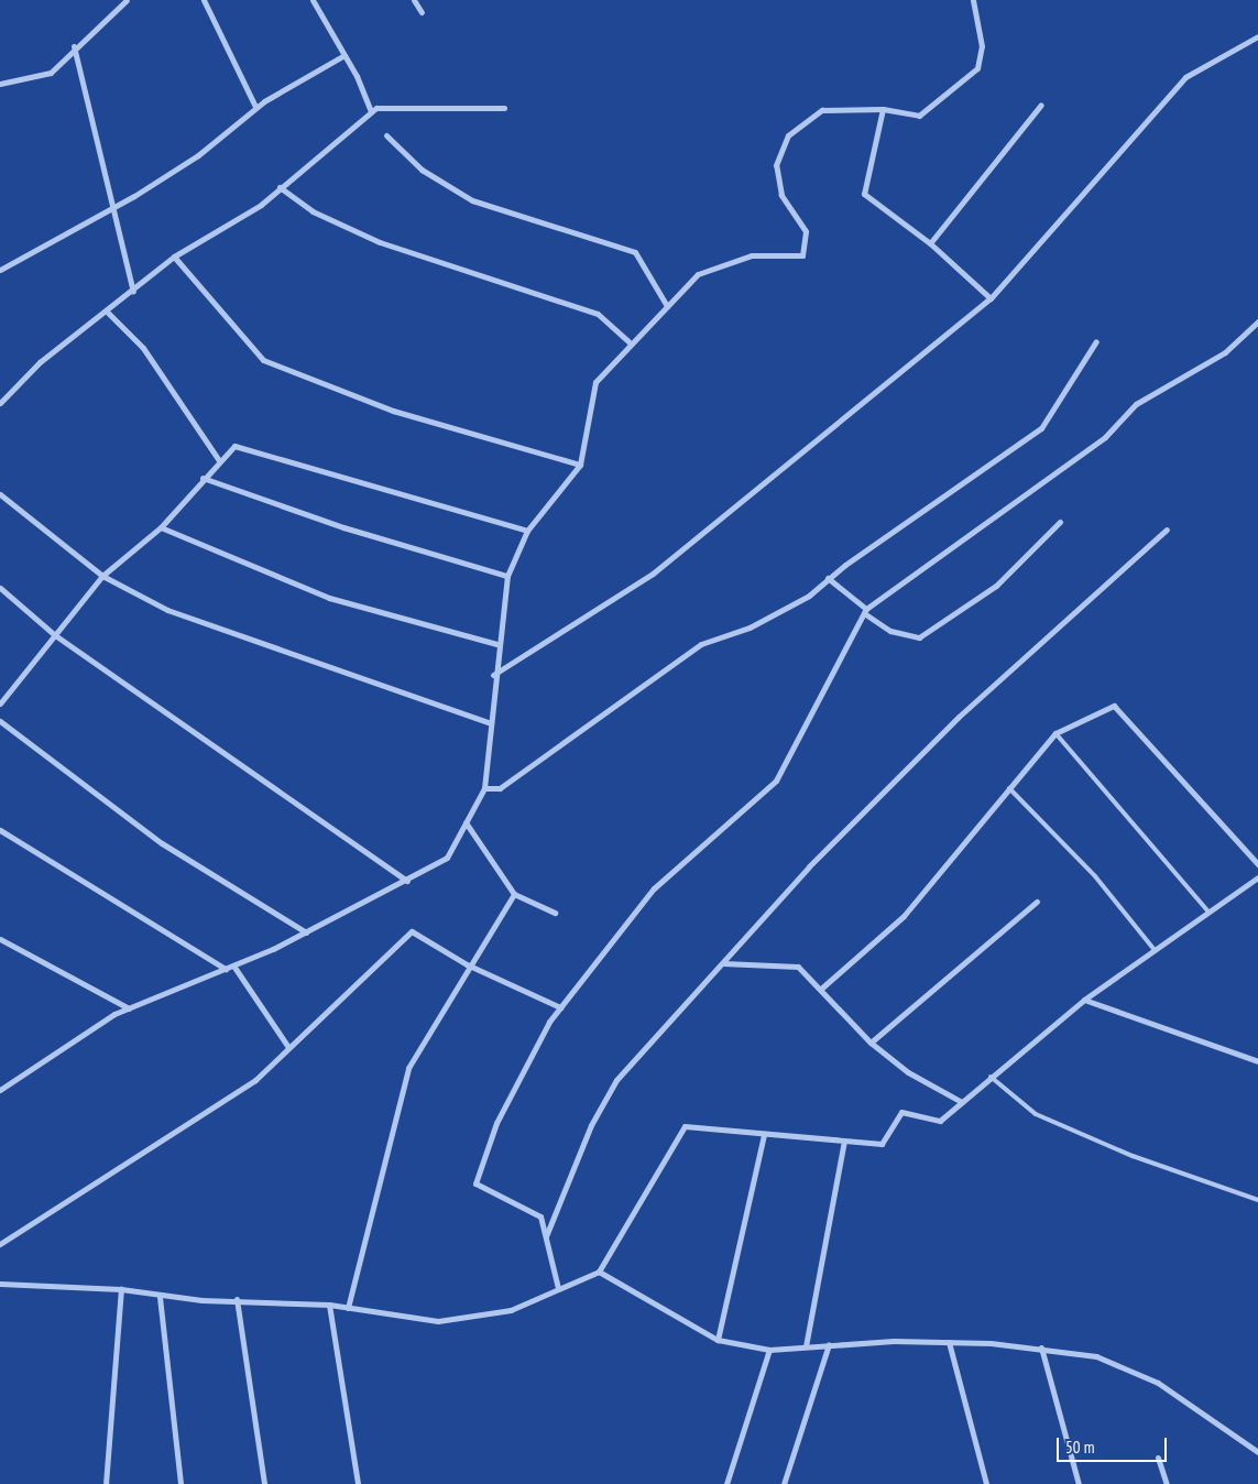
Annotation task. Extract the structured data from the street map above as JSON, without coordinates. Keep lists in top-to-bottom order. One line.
{"scale_bar":"50 m"}
